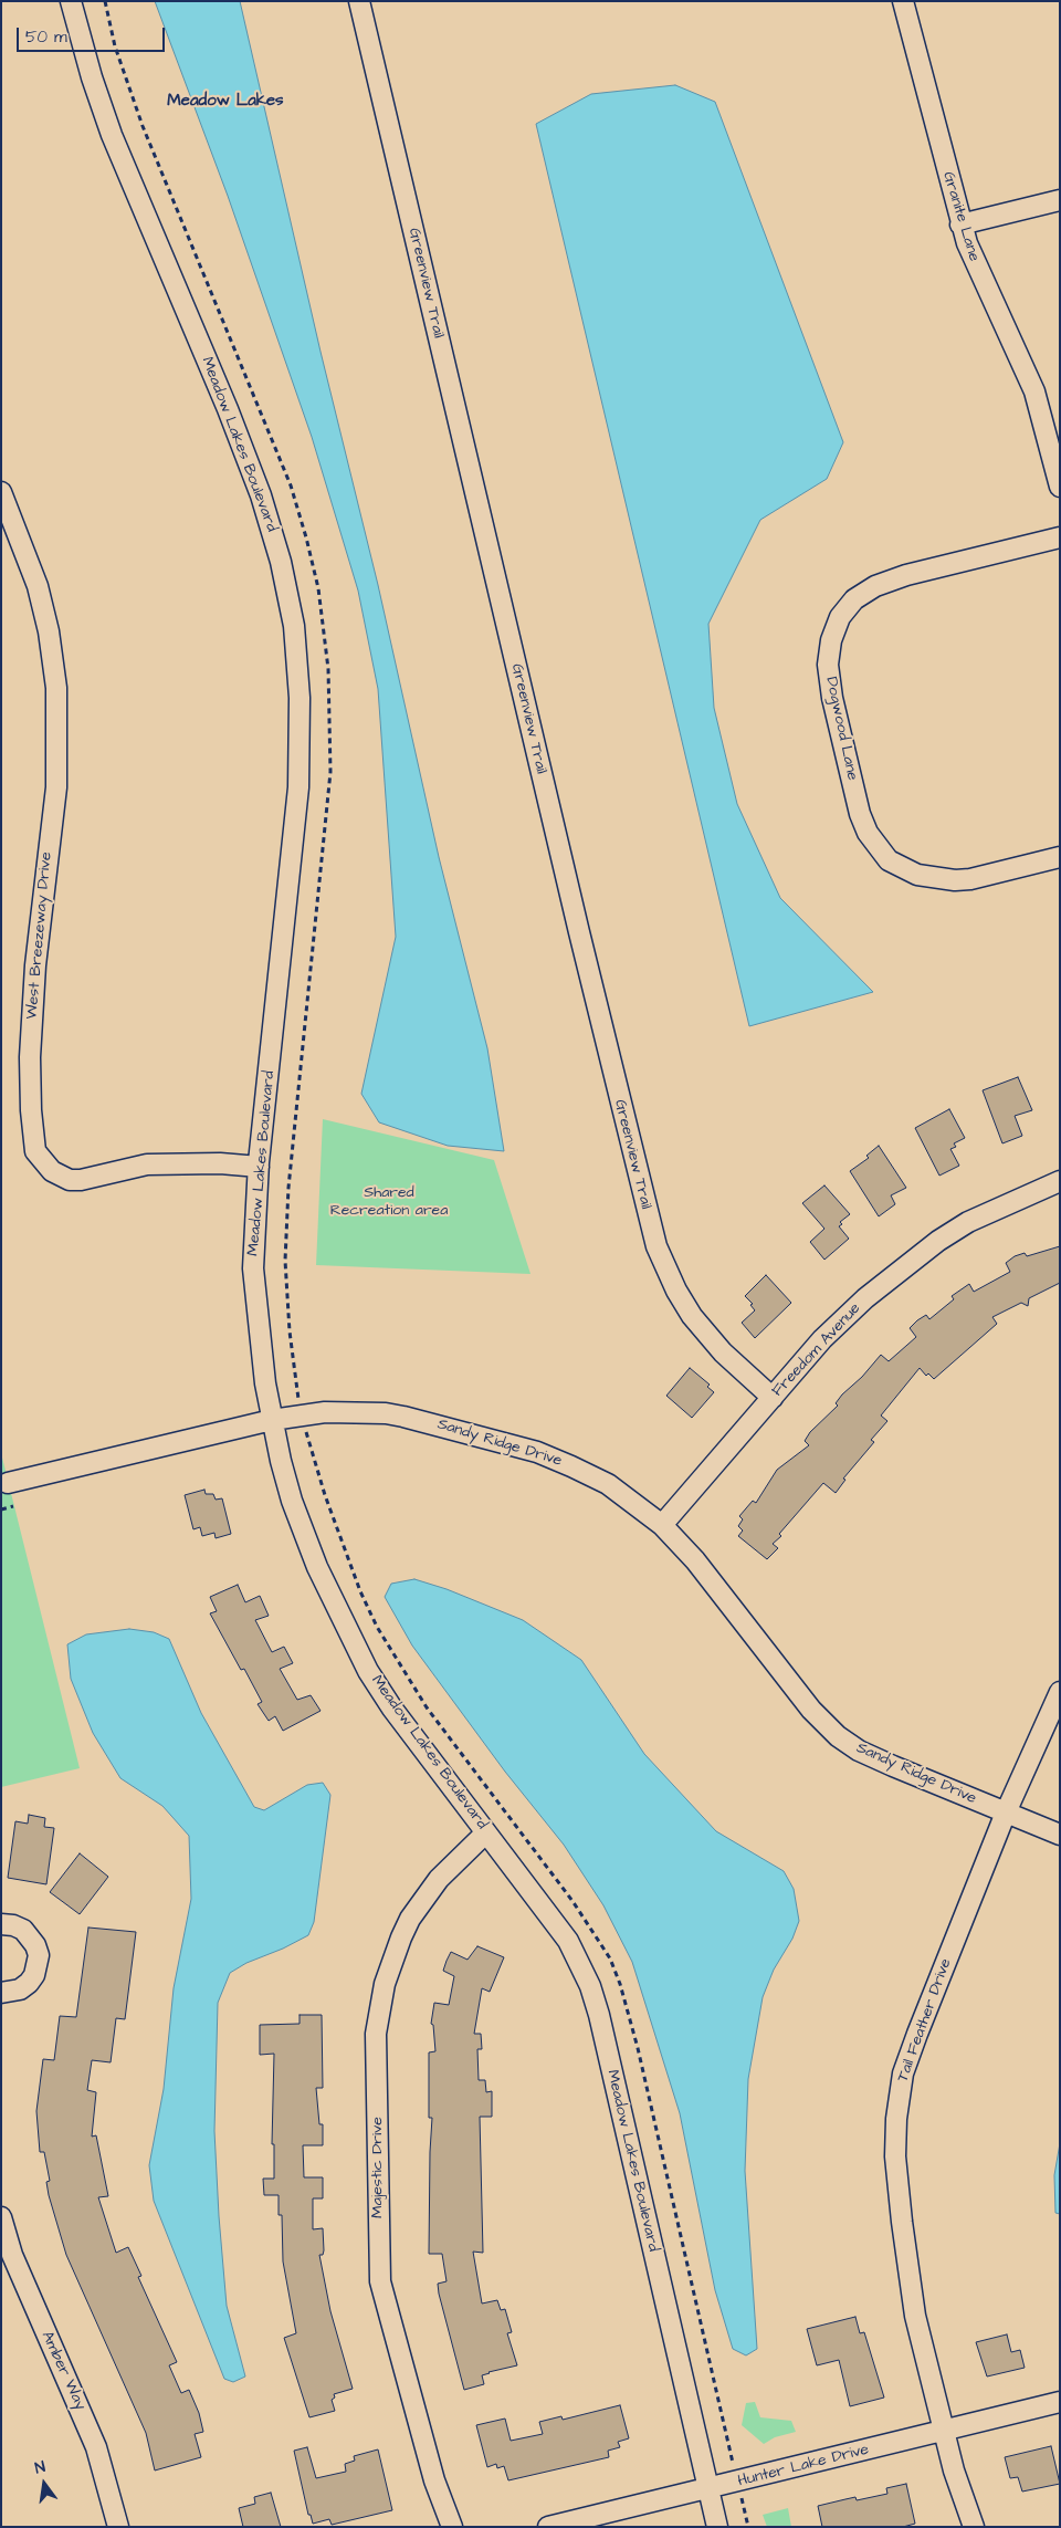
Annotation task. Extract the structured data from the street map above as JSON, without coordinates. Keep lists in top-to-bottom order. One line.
{"streets":{"street":["Granite Lane","Greenview Trail","Meadow Lakes Boulevard","Dogwood Lane","West Breezeway Drive","Freedom Avenue","Sandy Ridge Drive","Tail Feather Drive","Majestic Drive","Amber Way","Hunter Lake Drive"]},"crossings":[["Greenview Trail","Freedom Avenue"],["Meadow Lakes Boulevard","West Breezeway Drive"],["Meadow Lakes Boulevard","Sandy Ridge Drive"],["Meadow Lakes Boulevard","Majestic Drive"],["Meadow Lakes Boulevard","Hunter Lake Drive"],["Freedom Avenue","Sandy Ridge Drive"],["Sandy Ridge Drive","Tail Feather Drive"],["Tail Feather Drive","Hunter Lake Drive"]],"districts":["Meadow Lakes"],"parks":["Shared Recreation area"],"scale_bar":"50 m","north":"top"}
